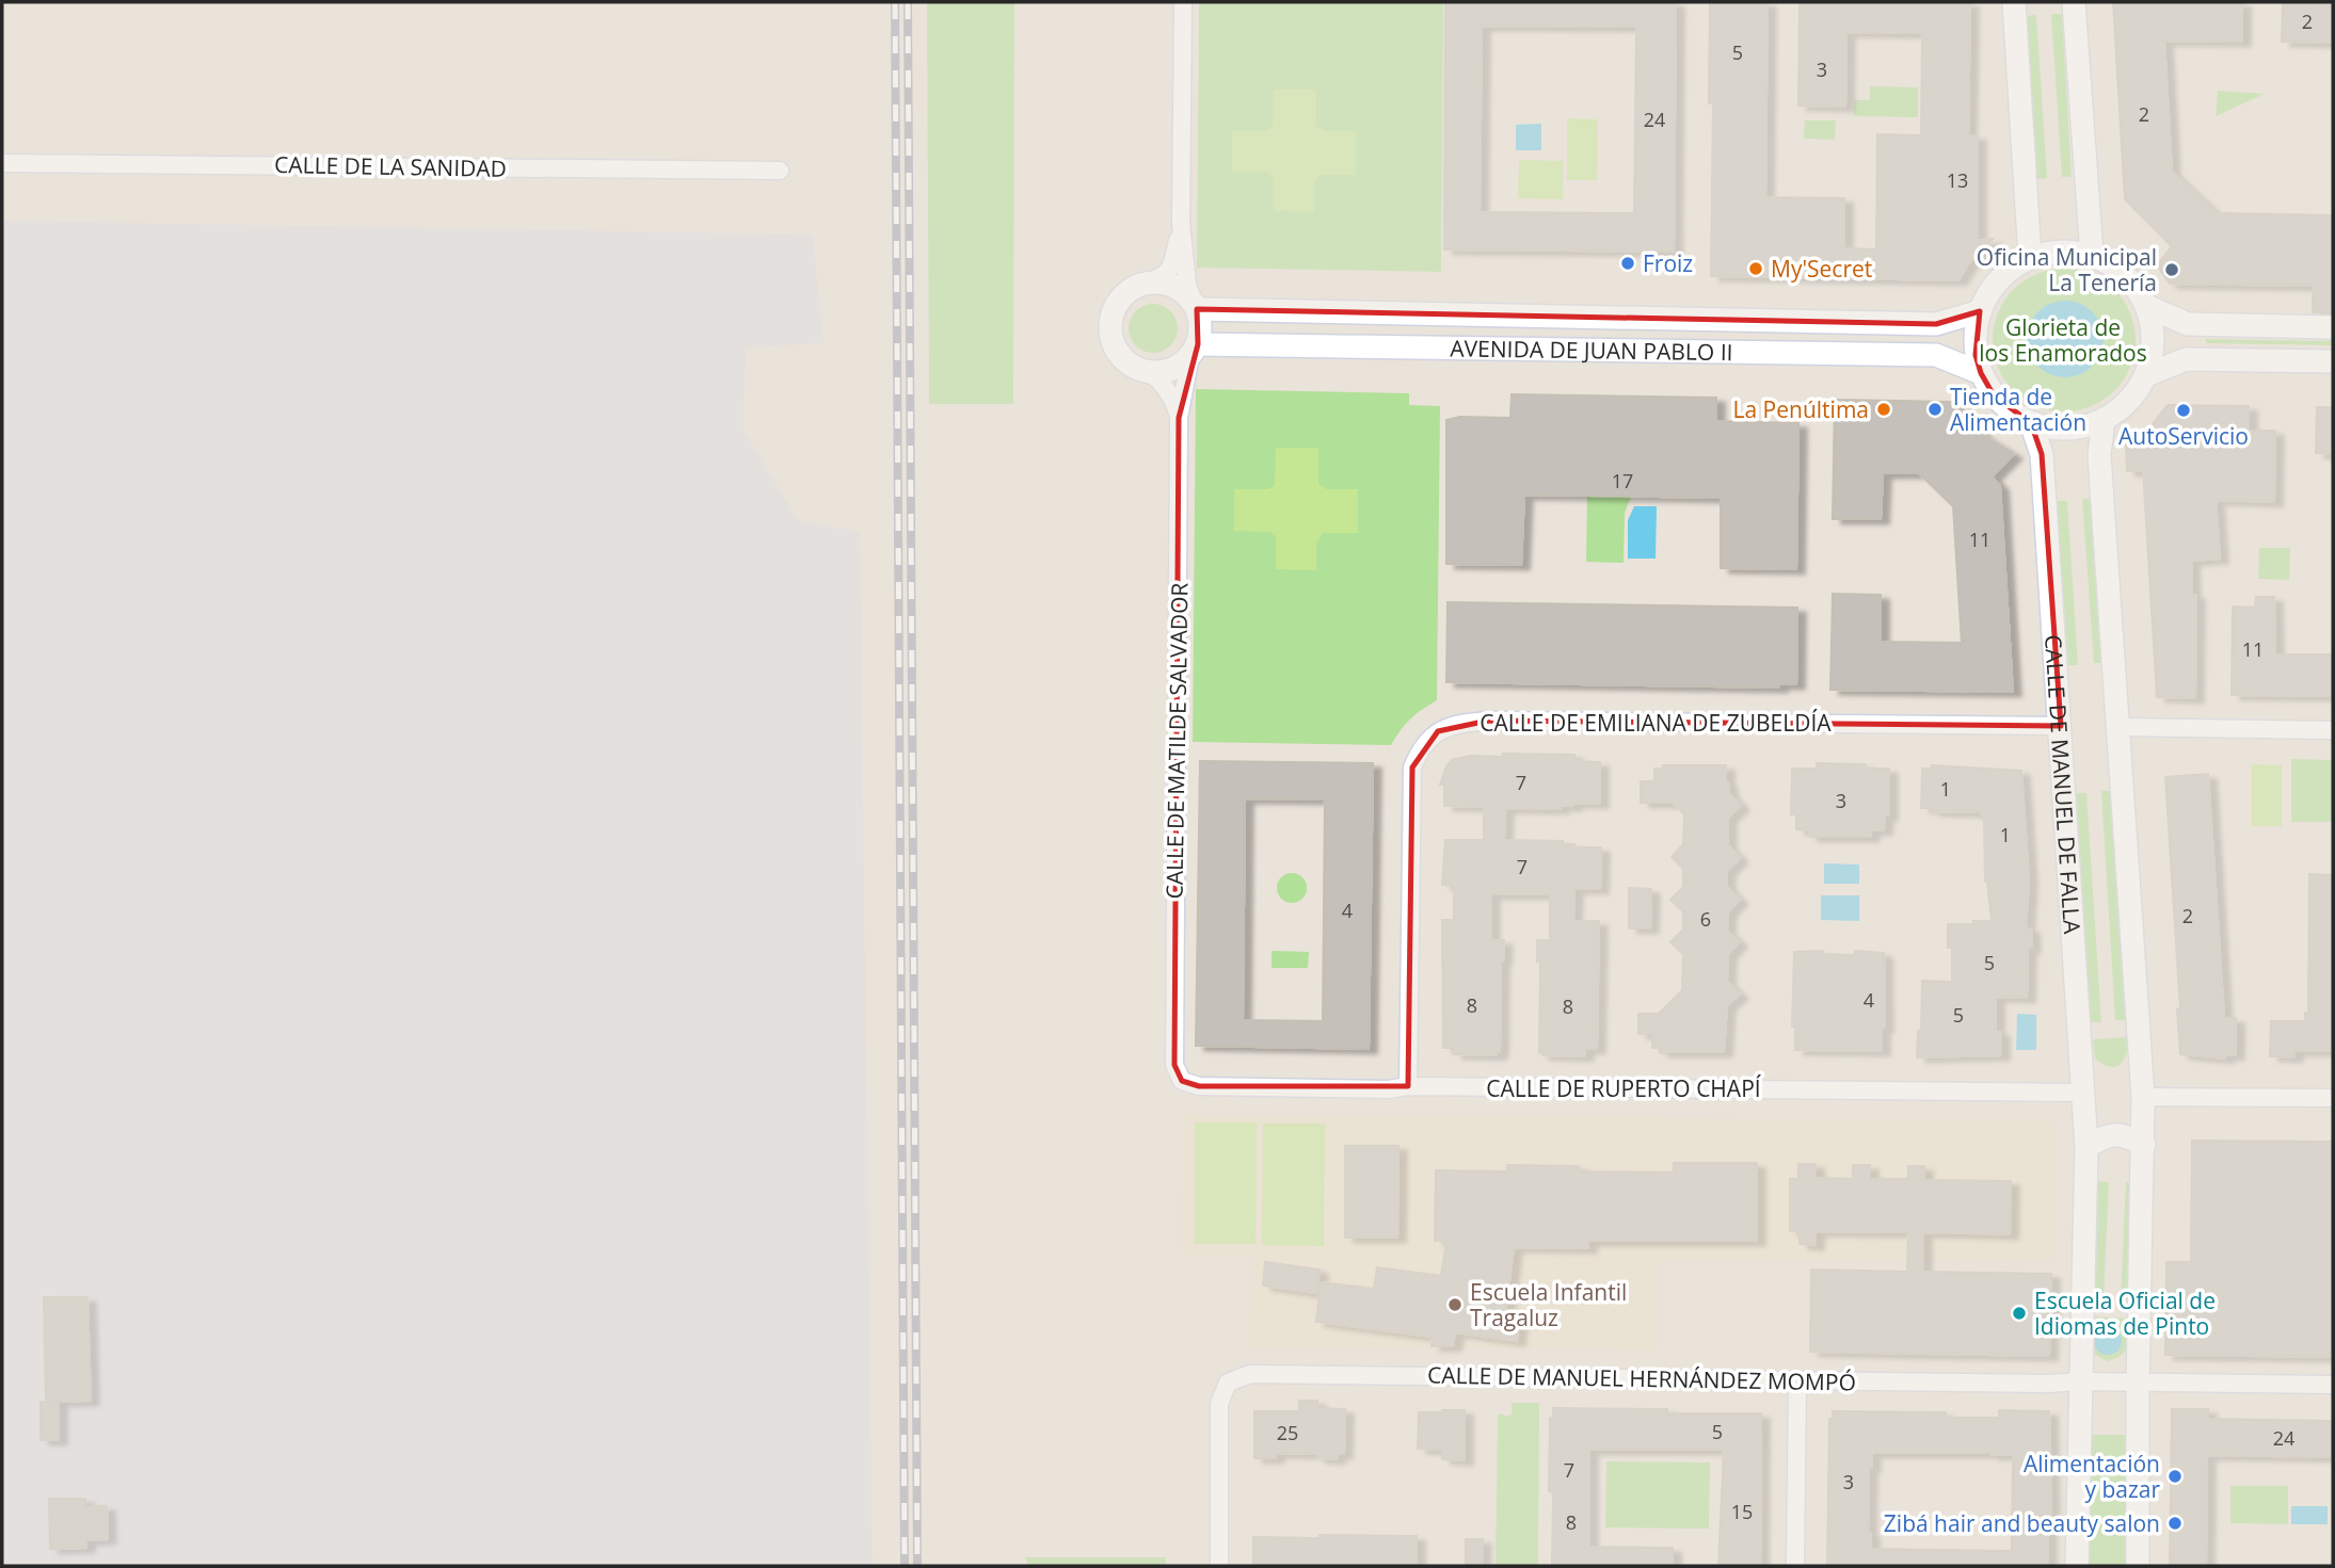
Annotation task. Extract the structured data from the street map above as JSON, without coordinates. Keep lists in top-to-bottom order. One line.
{"streets":{"street":["CALLE DE LA SANIDAD","AVENIDA DE JUAN PABLO II","CALLE DE EMILIANA DE ZUBELDÍA","CALLE DE MATILDE SALVADOR","CALLE DE MANUEL DE FALLA","CALLE DE RUPERTO CHAPÍ","CALLE DE MANUEL HERNÁNDEZ MOMPÓ"]},"crossings":[["AVENIDA DE JUAN PABLO II","CALLE DE MATILDE SALVADOR"],["AVENIDA DE JUAN PABLO II","CALLE DE MANUEL DE FALLA"],["CALLE DE EMILIANA DE ZUBELDÍA","CALLE DE MANUEL DE FALLA"],["CALLE DE EMILIANA DE ZUBELDÍA","CALLE DE RUPERTO CHAPÍ"],["CALLE DE MATILDE SALVADOR","CALLE DE RUPERTO CHAPÍ"],["CALLE DE MANUEL DE FALLA","CALLE DE RUPERTO CHAPÍ"],["CALLE DE MANUEL DE FALLA","CALLE DE MANUEL HERNÁNDEZ MOMPÓ"]],"parks":["Glorieta de los Enamorados"],"places":["Froiz","My'Secret","Oficina Municipal La Tenería","La Penúltima","Tienda de Alimentación","AutoServicio","Escuela Infantil Tragaluz","Escuela Oficial de Idiomas de Pinto","Alimentación y bazar","Zibá hair and beauty salon"],"house_numbers":["2","5","3","2","24","13","17","11","11","7","1","3","1","7","4","2","6","5","4","8","8","5","5","25","24","7","3","15","8"]}
